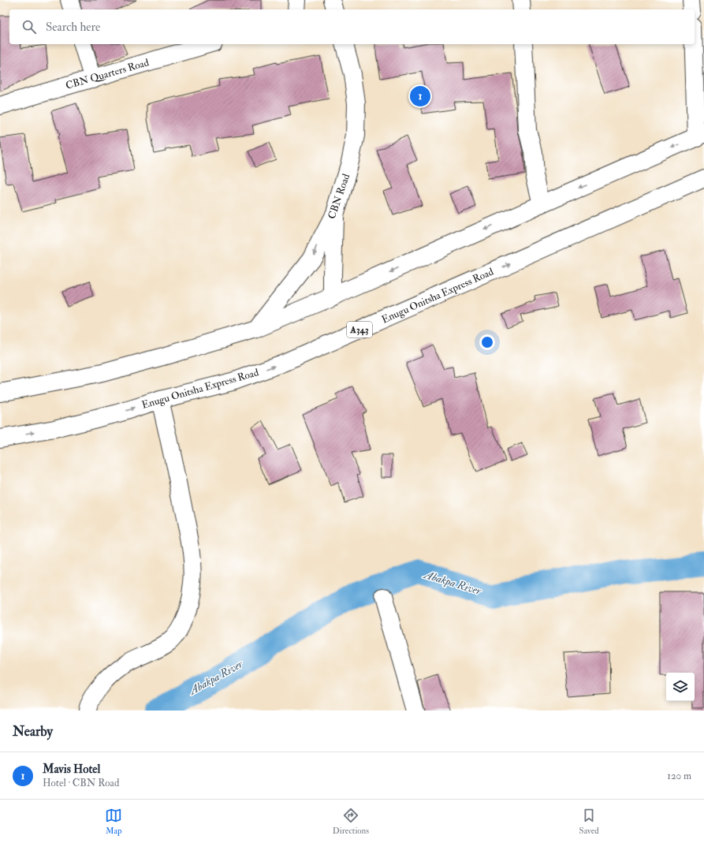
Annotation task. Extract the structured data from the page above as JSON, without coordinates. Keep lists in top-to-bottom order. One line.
{"streets":{"main road":["CBN Quarters Road","CBN Road","Enugu Onitsha Express Road","A343"]},"one_way":["CBN Road"],"water":["Abakpa River"],"page":{"search":"Search here","pins":"1","heading":"Nearby","list":[{"mark":"1","name":"Mavis Hotel","note":"Hotel · CBN Road","value":"120 m"}],"nav":["Map","Directions","Saved"]}}
